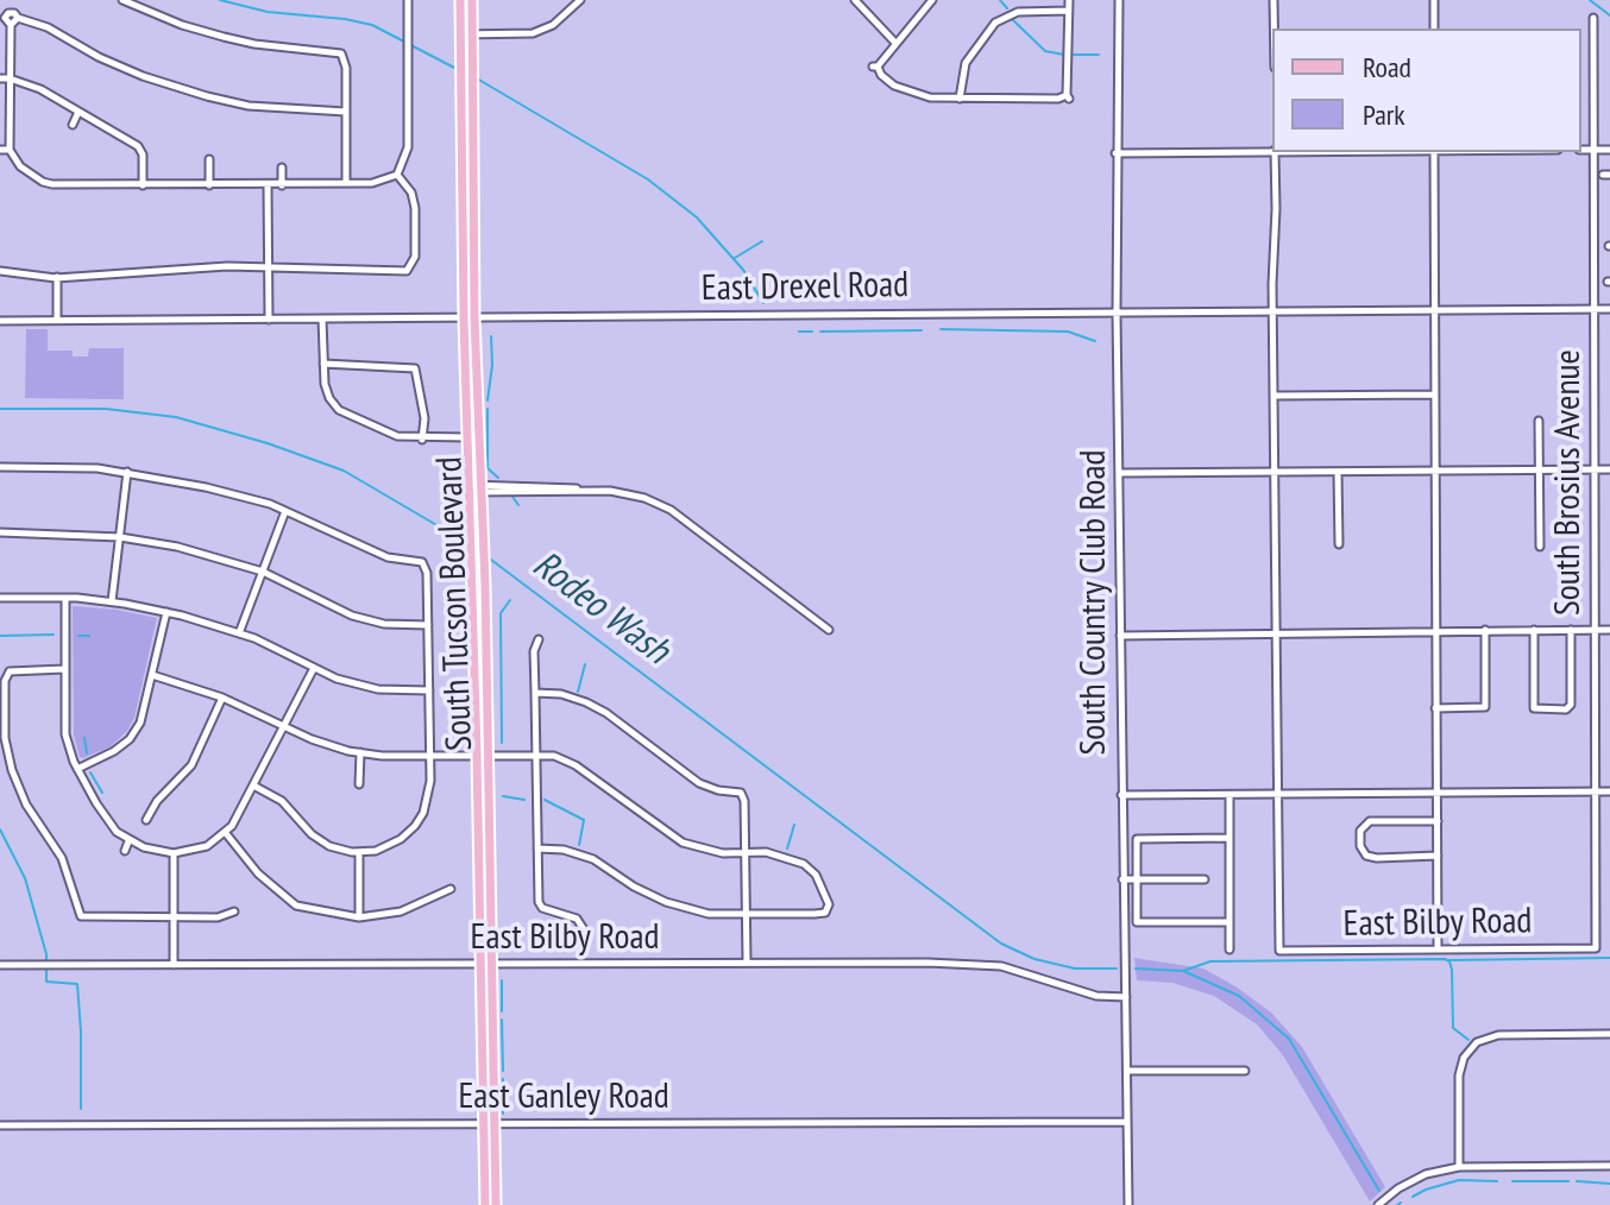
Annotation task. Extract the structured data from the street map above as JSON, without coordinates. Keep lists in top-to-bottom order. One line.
{"streets":{"main road":["South Tucson Boulevard"],"street":["East Drexel Road","South Brosius Avenue","South Country Club Road","East Bilby Road","East Ganley Road"]},"crossings":[["East Drexel Road","South Brosius Avenue"],["East Drexel Road","South Country Club Road"],["East Drexel Road","South Tucson Boulevard"],["South Brosius Avenue","East Bilby Road"],["South Country Club Road","East Bilby Road"],["South Country Club Road","East Ganley Road"],["South Tucson Boulevard","East Bilby Road"],["South Tucson Boulevard","East Ganley Road"]],"water":["Rodeo Wash"],"legend":["Road","Park"]}
